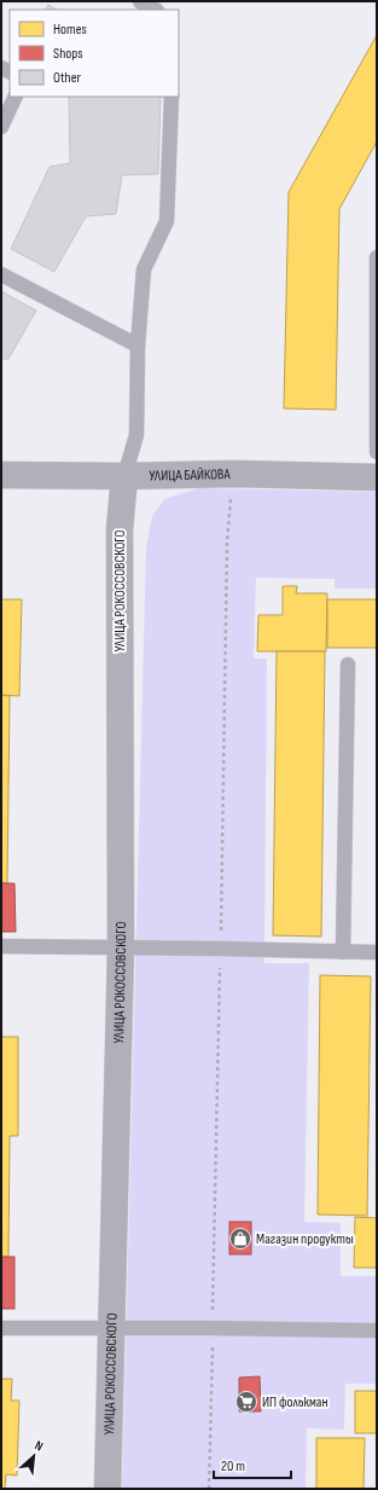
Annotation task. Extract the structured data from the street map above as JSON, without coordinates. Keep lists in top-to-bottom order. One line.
{"streets":{"street":["УЛИЦА БАЙКОВА","УЛИЦА РОКОССОВСКОГО"]},"crossings":[["УЛИЦА БАЙКОВА","УЛИЦА РОКОССОВСКОГО"]],"places":{"shop":["Магазин продукты"],"supermarket":["ИП фолькман"]},"legend":["Homes","Shops","Other"],"scale_bar":"20 m","north":"top right"}
